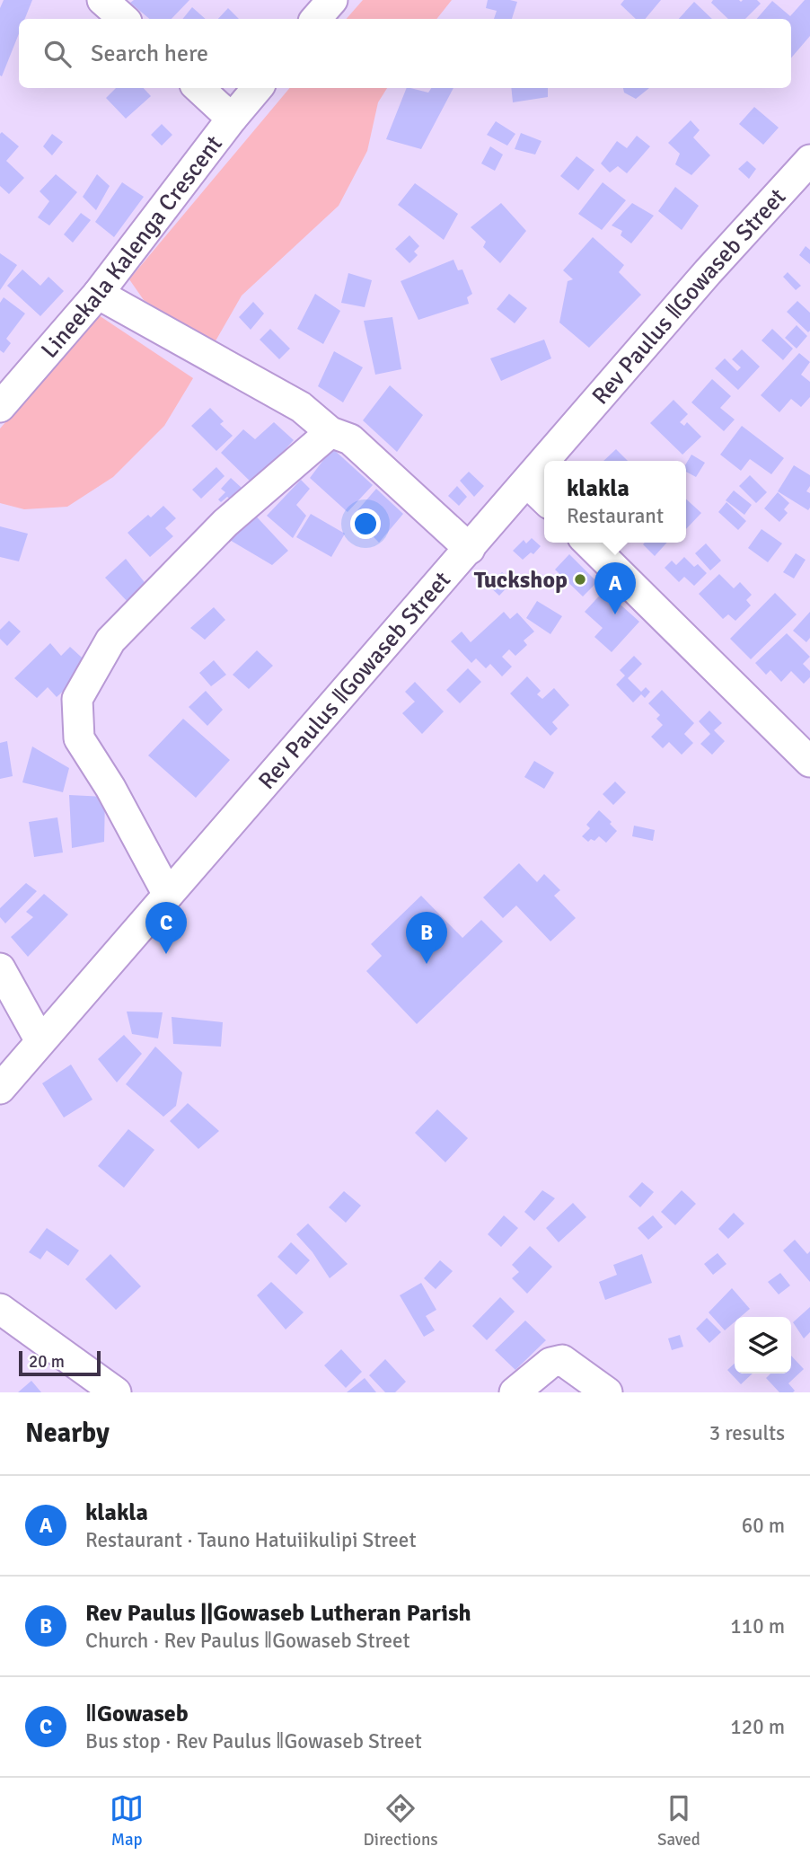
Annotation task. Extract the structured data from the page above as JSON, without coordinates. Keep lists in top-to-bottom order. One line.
{"streets":{"street":["Lineekala Kalenga Crescent","Rev Paulus ǁGowaseb Street"]},"places":["Tuckshop"],"scale_bar":"20 m","page":{"search":"Search here","popup":["klakla","Restaurant"],"pins":["A","C","B"],"scale":"20 m","heading":["Nearby","3 results"],"list":[{"mark":"A","name":"klakla","note":"Restaurant · Tauno Hatuiikulipi Street","value":"60 m"},{"mark":"B","name":"Rev Paulus ||Gowaseb Lutheran Parish","note":"Church · Rev Paulus ǁGowaseb Street","value":"110 m"},{"mark":"C","name":"ǁGowaseb","note":"Bus stop · Rev Paulus ǁGowaseb Street","value":"120 m"}],"nav":["Map","Directions","Saved"]}}
